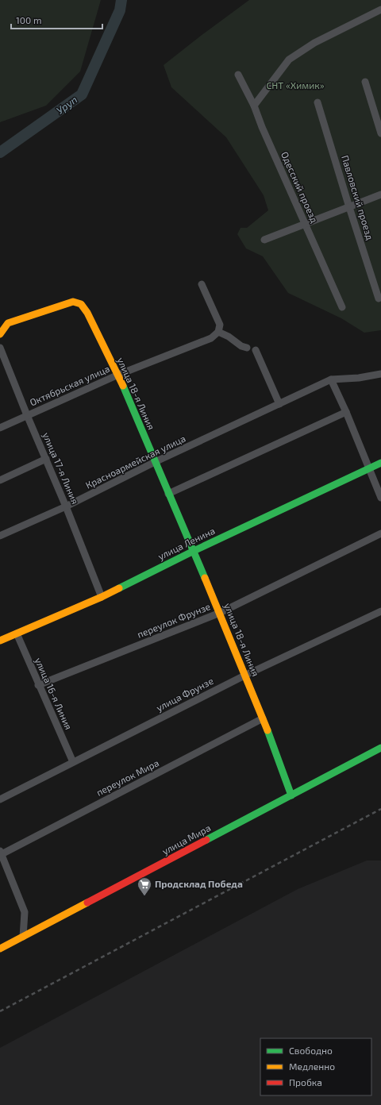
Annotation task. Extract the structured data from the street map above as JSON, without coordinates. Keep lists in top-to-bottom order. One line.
{"streets":{"main road":["улица 18-я Линия","улица Ленина","улица Мира"],"street":["Одесский проезд","Павловский проезд","Октябрьская улица","Красноармейская улица","улица 17-я Линия","переулок Фрунзе","улица 16-я Линия","улица Фрунзе","переулок Мира"]},"crossings":[["Октябрьская улица","улица 18-я Линия"],["Октябрьская улица","улица 17-я Линия"],["улица 18-я Линия","Красноармейская улица"],["улица 18-я Линия","улица Ленина"],["улица 18-я Линия","переулок Фрунзе"],["улица 18-я Линия","улица Фрунзе"],["улица 18-я Линия","переулок Мира"],["улица 18-я Линия","улица Мира"],["Красноармейская улица","улица 17-я Линия"],["улица 17-я Линия","улица Ленина"],["улица Ленина","улица 16-я Линия"],["переулок Фрунзе","улица 16-я Линия"],["улица 16-я Линия","улица Фрунзе"]],"water":["Уруп"],"parks":["СНТ «Химик»"],"places":{"supermarket":["Продсклад Победа"]},"legend":["Свободно","Медленно","Пробка"],"scale_bar":"100 m"}
